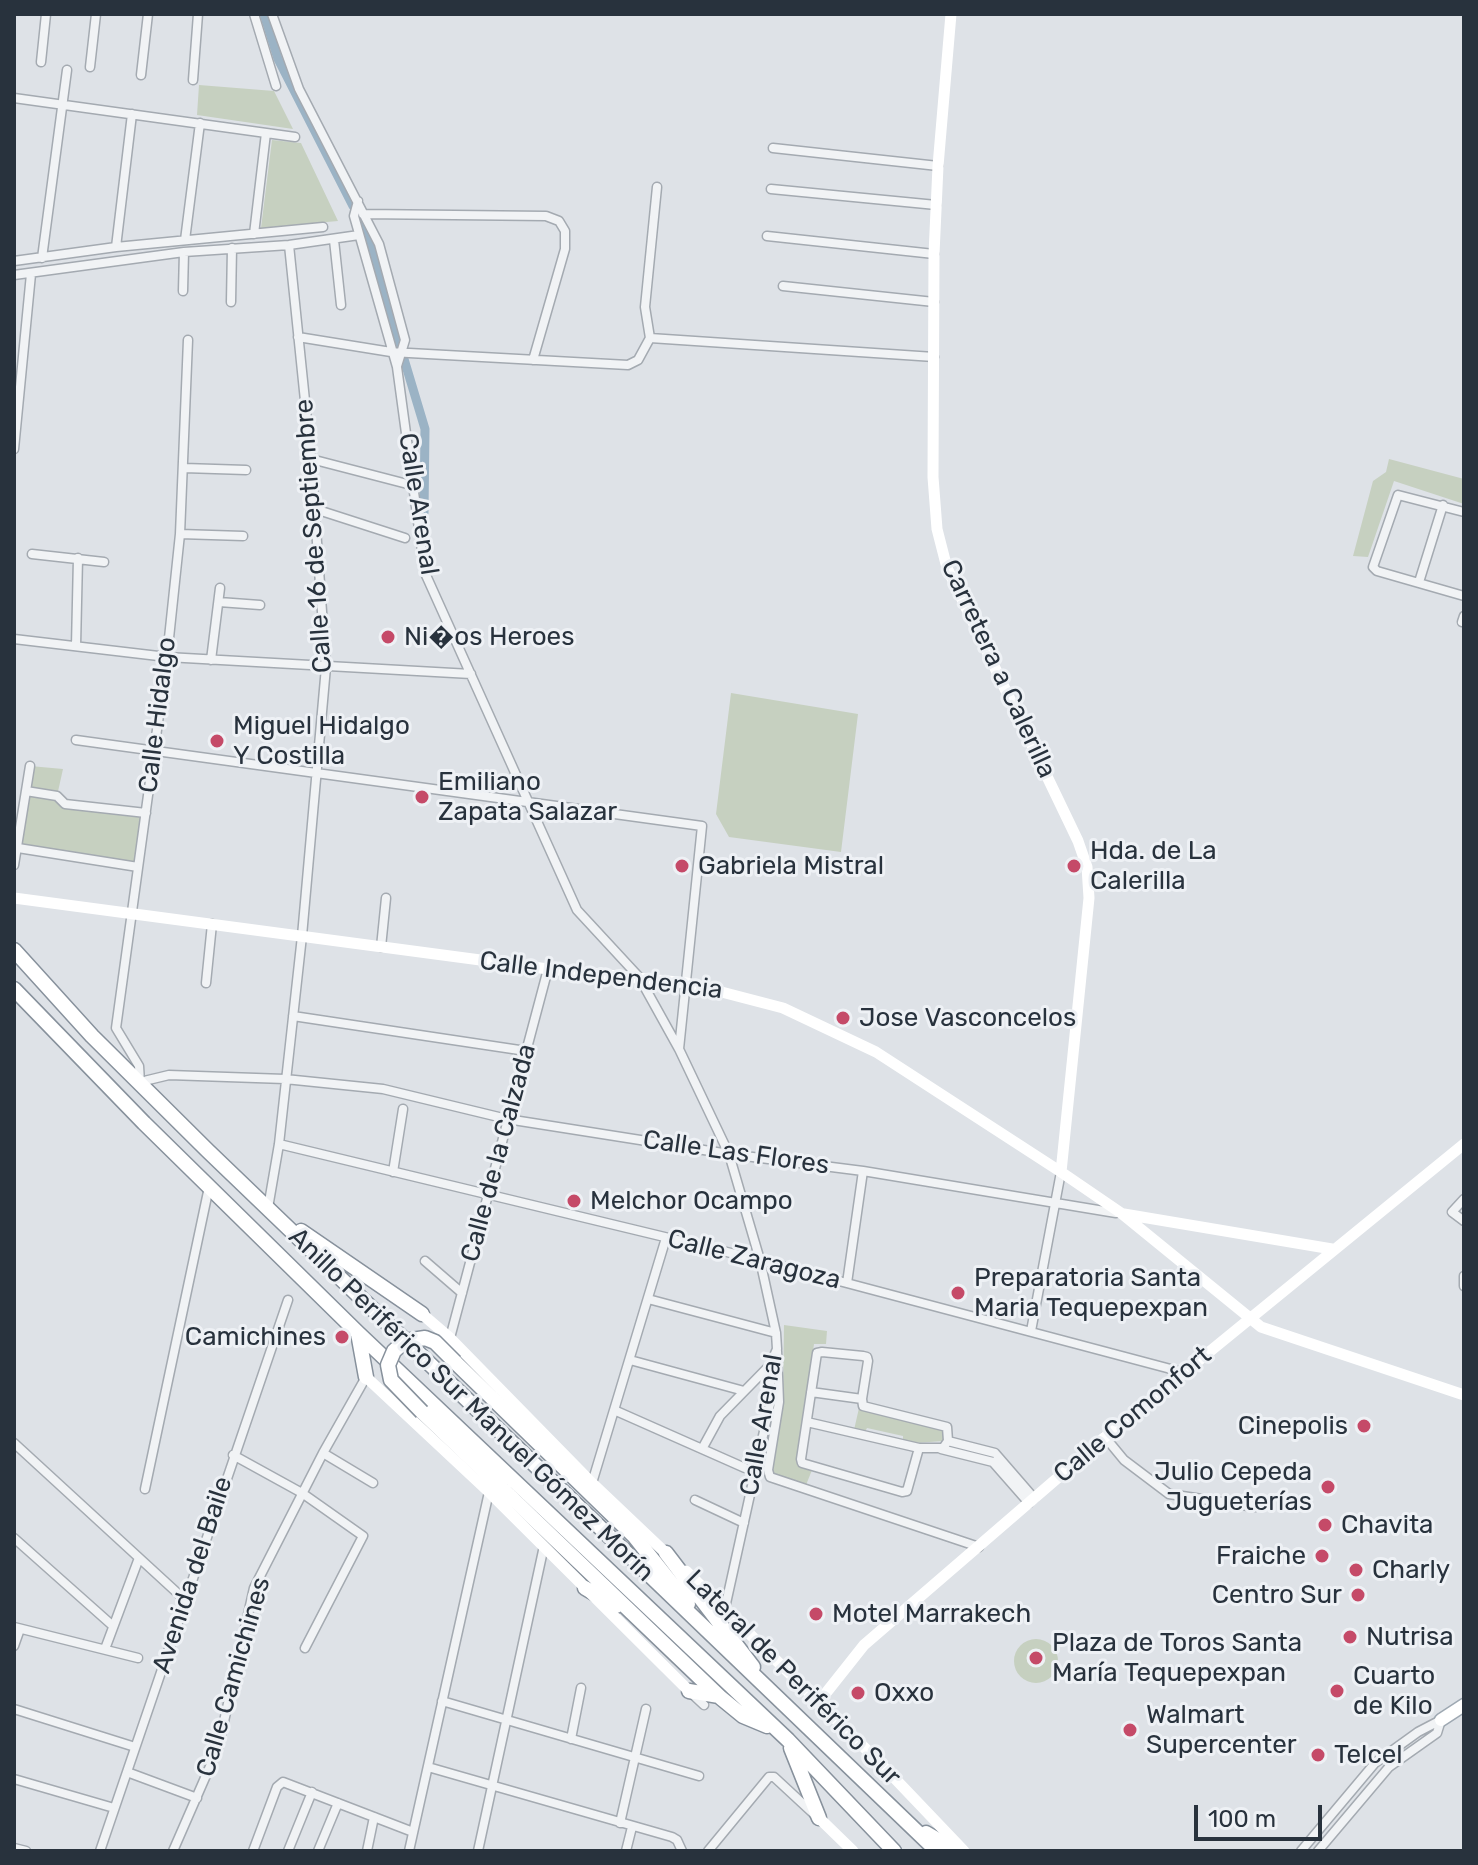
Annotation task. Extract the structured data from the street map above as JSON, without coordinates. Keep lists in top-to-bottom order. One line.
{"streets":{"highway":["Anillo Periférico Sur Manuel Gómez Morín"],"street":["Calle Arenal","Calle 16 de Septiembre","Carretera a Calerilla","Calle Hidalgo","Calle Independencia","Calle de la Calzada","Calle Las Flores","Calle Zaragoza","Calle Comonfort","Avenida del Baile","Calle Camichines","Lateral de Periférico Sur"]},"crossings":[["Calle Arenal","Calle Independencia"],["Calle Arenal","Calle Las Flores"],["Calle Arenal","Calle Zaragoza"],["Calle Arenal","Lateral de Periférico Sur"],["Calle 16 de Septiembre","Calle Independencia"],["Calle 16 de Septiembre","Calle Las Flores"],["Calle 16 de Septiembre","Calle Zaragoza"],["Calle 16 de Septiembre","Anillo Periférico Sur Manuel Gómez Morín"],["Carretera a Calerilla","Calle Independencia"],["Calle Hidalgo","Calle Independencia"],["Calle Hidalgo","Calle Las Flores"],["Calle Hidalgo","Anillo Periférico Sur Manuel Gómez Morín"],["Calle Independencia","Calle de la Calzada"],["Calle Independencia","Calle Las Flores"],["Calle Independencia","Calle Comonfort"],["Calle de la Calzada","Calle Las Flores"],["Calle de la Calzada","Calle Zaragoza"],["Calle de la Calzada","Lateral de Periférico Sur"],["Calle Las Flores","Anillo Periférico Sur Manuel Gómez Morín"],["Calle Las Flores","Calle Comonfort"],["Calle Zaragoza","Calle Comonfort"],["Calle Comonfort","Lateral de Periférico Sur"]],"places":["Ni�os Heroes","Miguel Hidalgo Y Costilla","Emiliano Zapata Salazar","Gabriela Mistral","Hda. de La Calerilla","Jose Vasconcelos","Melchor Ocampo","Preparatoria Santa Maria Tequepexpan","Camichines","Cinepolis","Julio Cepeda Jugueterías","Chavita","Fraiche","Charly","Centro Sur","Motel Marrakech","Nutrisa","Plaza de Toros Santa María Tequepexpan","Cuarto de Kilo","Oxxo","Walmart Supercenter","Telcel"],"scale_bar":"100 m"}
